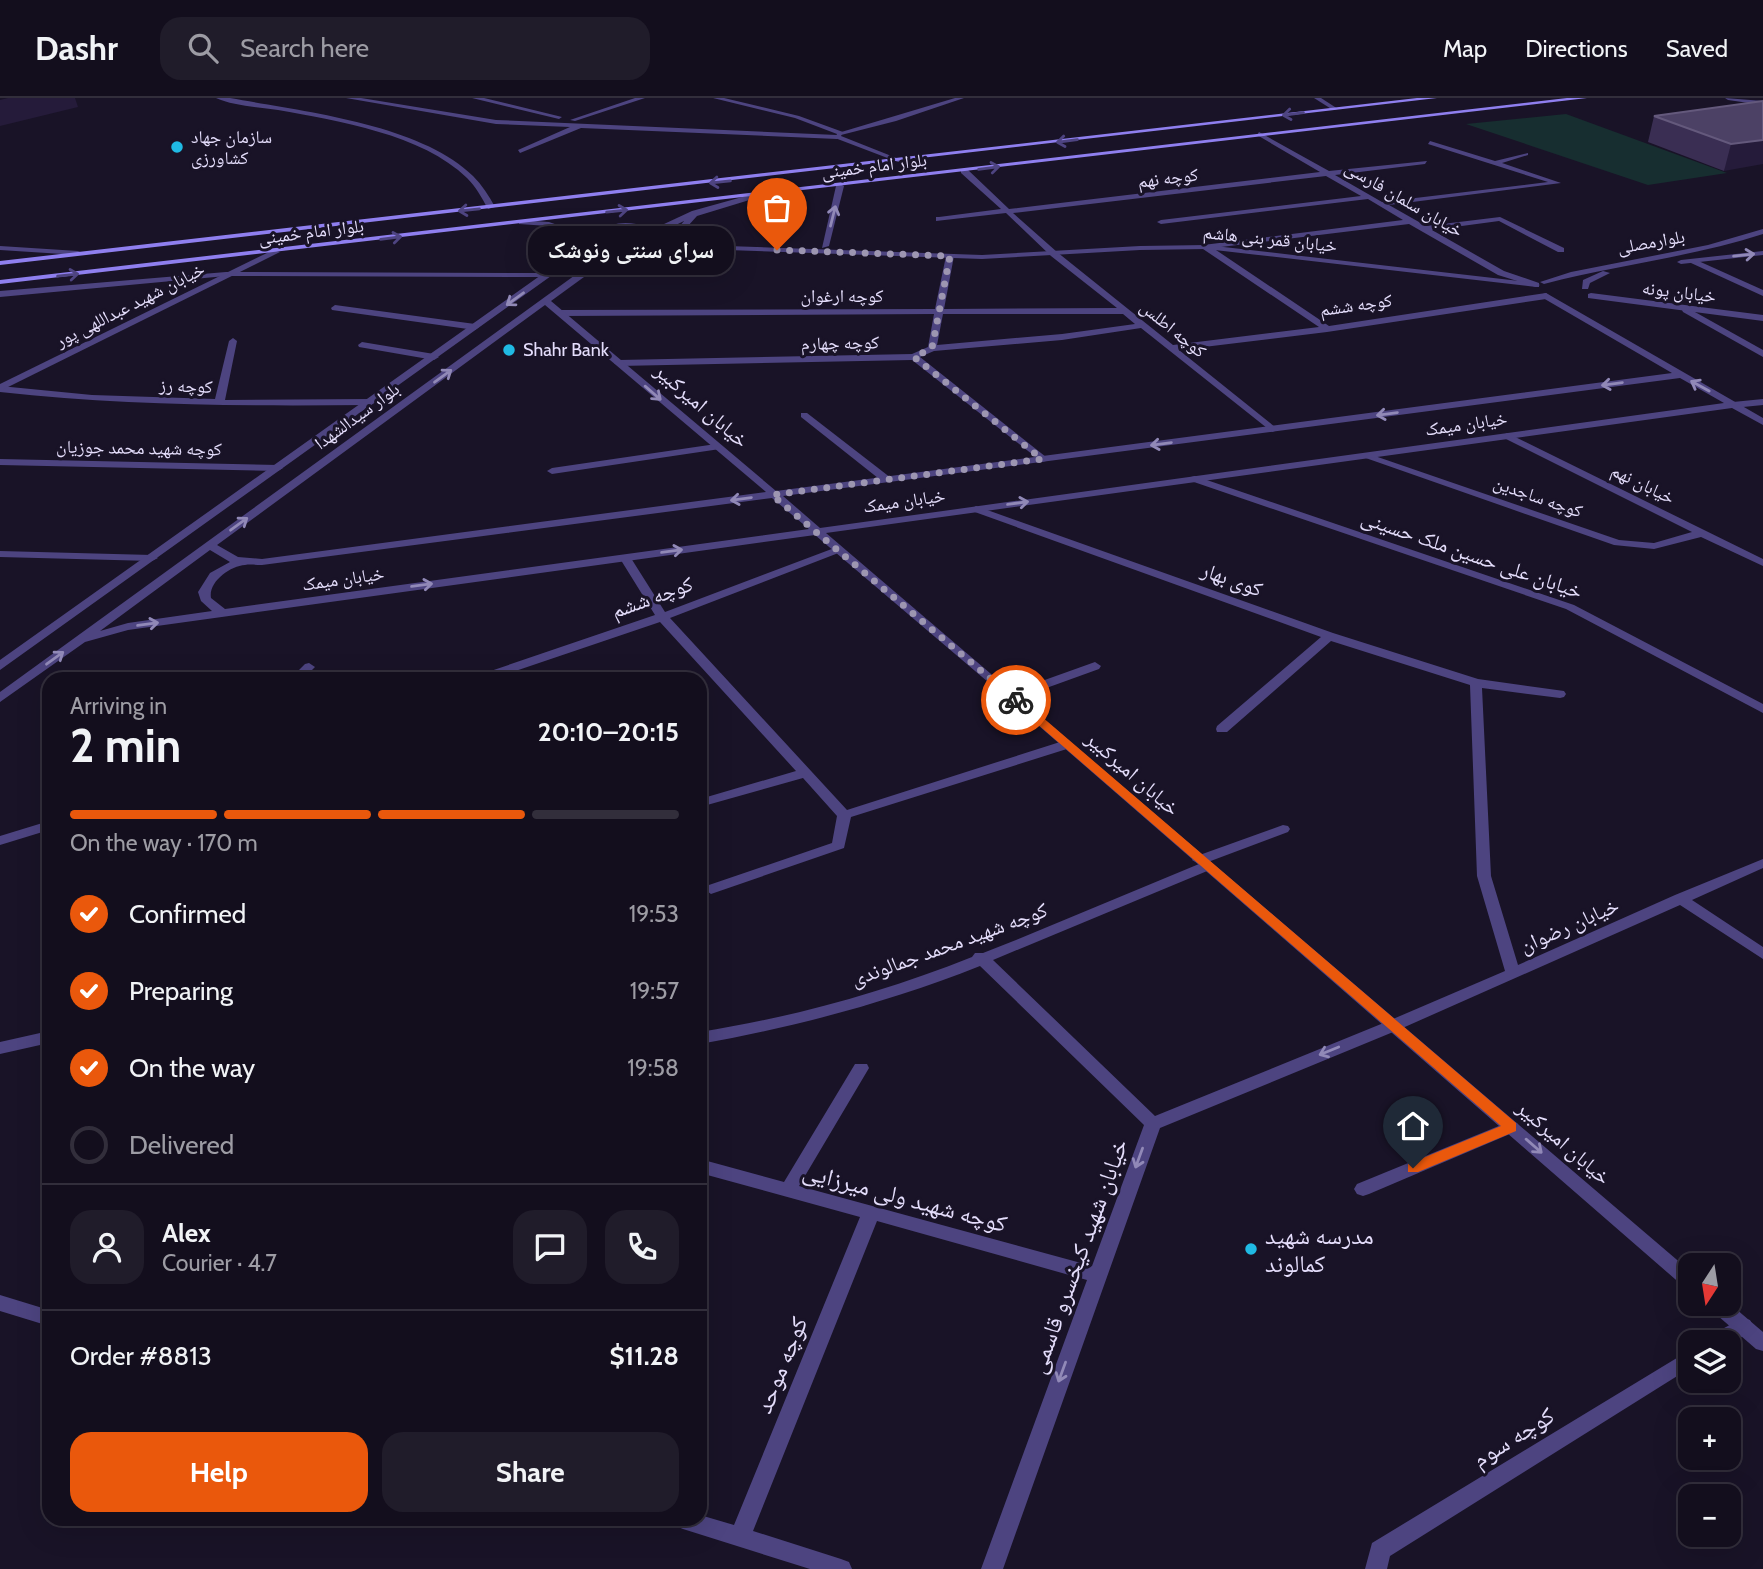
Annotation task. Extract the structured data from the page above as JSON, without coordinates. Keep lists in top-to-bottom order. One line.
{"streets":{"main road":["بلوار امام خمینی"],"street":["کوچه نهم","خیابان سلمان فارسی","خیابان قمر بنی هاشم","بلوارمصلی","خیابان پونه","کوچه ارغوان","خیابان شهید عبداللهی پور","کوچه ششم","کوچه اطلس","کوچه چهارم","کوچه رز","خیابان امیرکبیر","بلوار سیدالشهدا","خیابان میمک","کوچه شهید محمد جوزیان","خیابان نهم","کوچه ساجدین","خیابان علی حسین ملک حسینی","کوی بهار","خیابان رضوان","کوچه شهید محمد جمالوندی","کوچه شهید ولی میرزایی","خیابان شهید کیخسرو قاسمی","کوچه موحد","کوچه سوم"]},"crossings":[["بلوار امام خمینی","خیابان سلمان فارسی"],["بلوار امام خمینی","خیابان شهید عبداللهی پور"],["بلوار امام خمینی","کوچه اطلس"],["بلوار امام خمینی","بلوار سیدالشهدا"],["کوچه نهم","خیابان سلمان فارسی"],["کوچه نهم","کوچه اطلس"],["خیابان سلمان فارسی","خیابان قمر بنی هاشم"],["خیابان سلمان فارسی","بلوارمصلی"],["خیابان قمر بنی هاشم","بلوارمصلی"],["خیابان قمر بنی هاشم","کوچه اطلس"],["خیابان قمر بنی هاشم","بلوار سیدالشهدا"],["خیابان پونه","کوچه ششم"],["کوچه ارغوان","کوچه اطلس"],["کوچه ارغوان","خیابان امیرکبیر"],["خیابان شهید عبداللهی پور","کوچه رز"],["کوچه ششم","کوچه اطلس"],["کوچه ششم","خیابان امیرکبیر"],["کوچه اطلس","کوچه چهارم"],["کوچه اطلس","خیابان میمک"],["کوچه چهارم","خیابان امیرکبیر"],["کوچه رز","بلوار سیدالشهدا"],["خیابان امیرکبیر","بلوار سیدالشهدا"],["خیابان امیرکبیر","خیابان میمک"],["خیابان امیرکبیر","خیابان رضوان"],["خیابان امیرکبیر","کوچه شهید محمد جمالوندی"],["خیابان امیرکبیر","خیابان شهید کیخسرو قاسمی"],["بلوار سیدالشهدا","خیابان میمک"],["بلوار سیدالشهدا","کوچه شهید محمد جوزیان"],["خیابان میمک","خیابان نهم"],["خیابان میمک","کوچه ساجدین"],["خیابان میمک","خیابان علی حسین ملک حسینی"],["خیابان میمک","کوی بهار"],["خیابان نهم","کوچه ساجدین"],["خیابان رضوان","خیابان شهید کیخسرو قاسمی"],["کوچه شهید ولی میرزایی","خیابان شهید کیخسرو قاسمی"],["کوچه شهید ولی میرزایی","کوچه موحد"]],"one_way":["خیابان شهید کیخسرو قاسمی"],"places":["سازمان جهاد کشاورزی","سرای سنتی ونوشک","Shahr Bank","مدرسه شهید کمالوند"],"north":"bottom","page":{"header":"Dashr","search":"Search here","nav":["Map","Directions","Saved"],"bubble":"سرای سنتی ونوشک","heading":["2 min","Arriving in","20:10–20:15"],"panel":["Alex","Courier · 4.7","Order #8813","$11.28"],"bar":"On the way · 170 m","list":[["Confirmed","19:53"],["Preparing","19:57"],["On the way","19:58"],"Delivered"],"map_buttons":["+","−"],"buttons":["Help","Share"]}}
